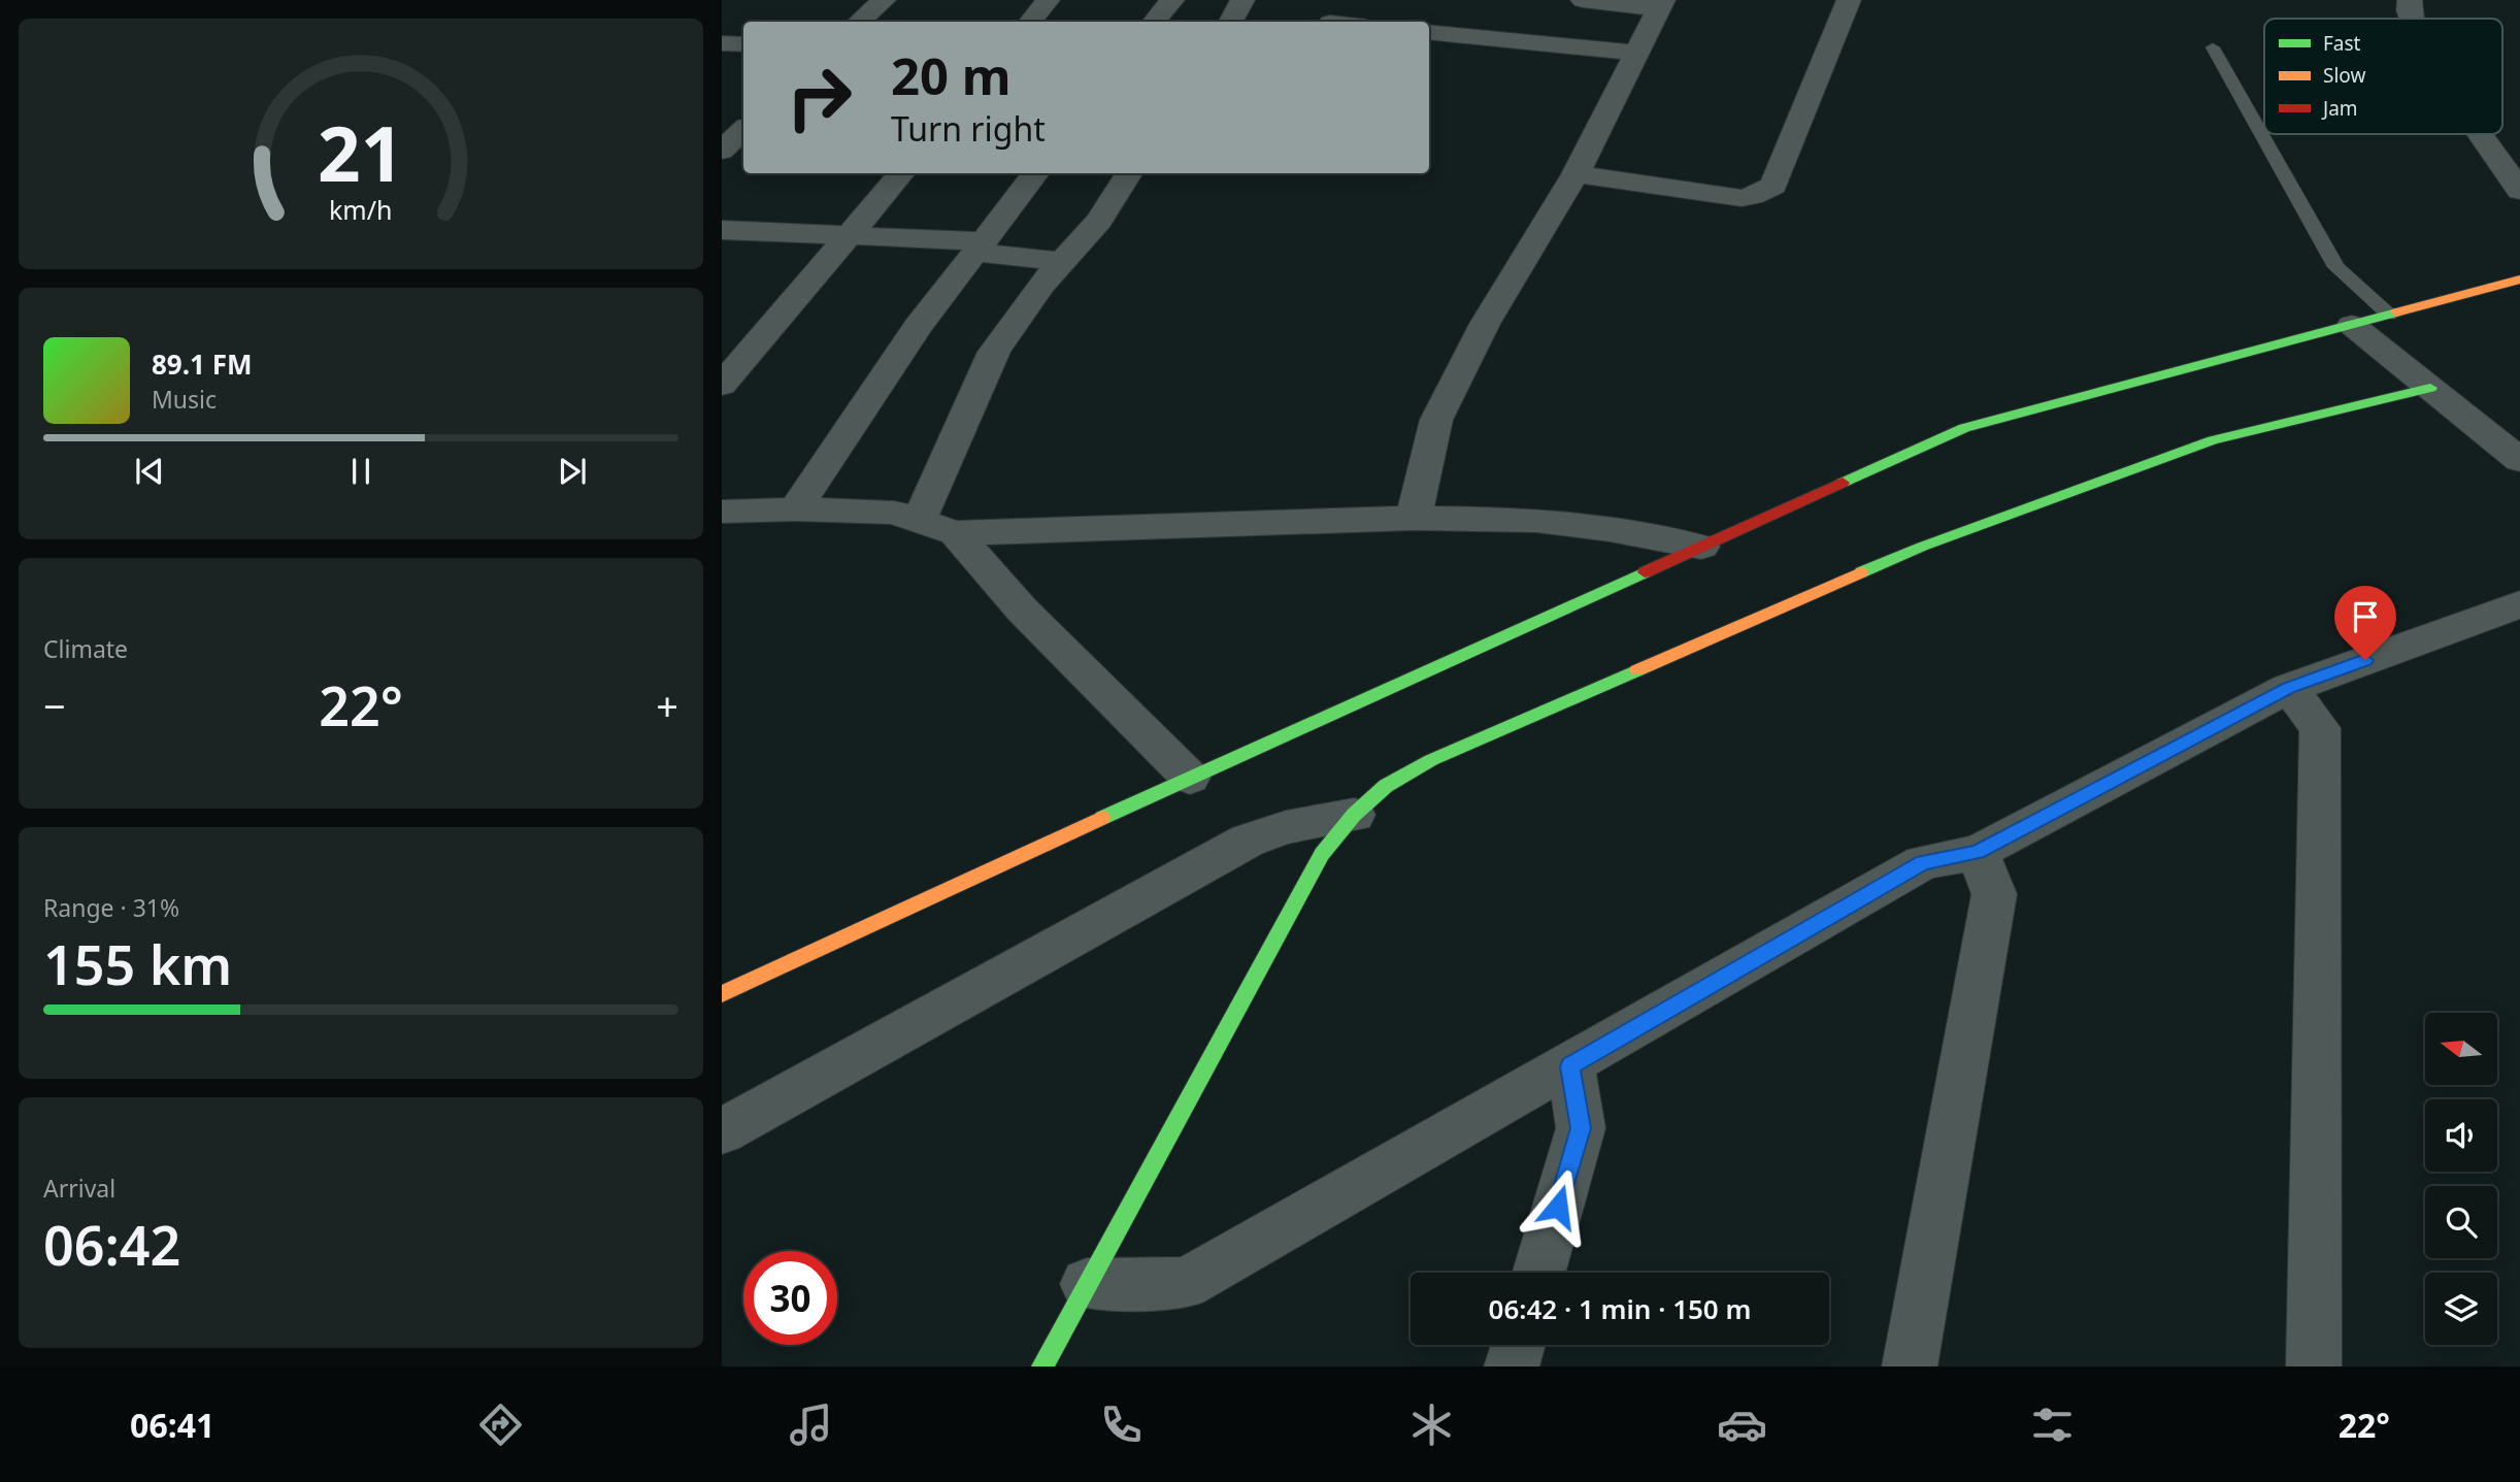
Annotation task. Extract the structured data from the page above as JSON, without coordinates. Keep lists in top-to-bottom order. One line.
{"legend":["Fast","Slow","Jam"],"north":"left","page":{"turn":["20 m","Turn right"],"song":["89.1 FM","Music"],"tile":["Climate",["Range · 31%","155 km"],["Arrival","06:42"]],"heat":["−","22°","+"],"limit":"30","trip":"06:42 · 1 min · 150 m","tabs":["06:41","22°"],"gauge":["21","km/h"]}}
